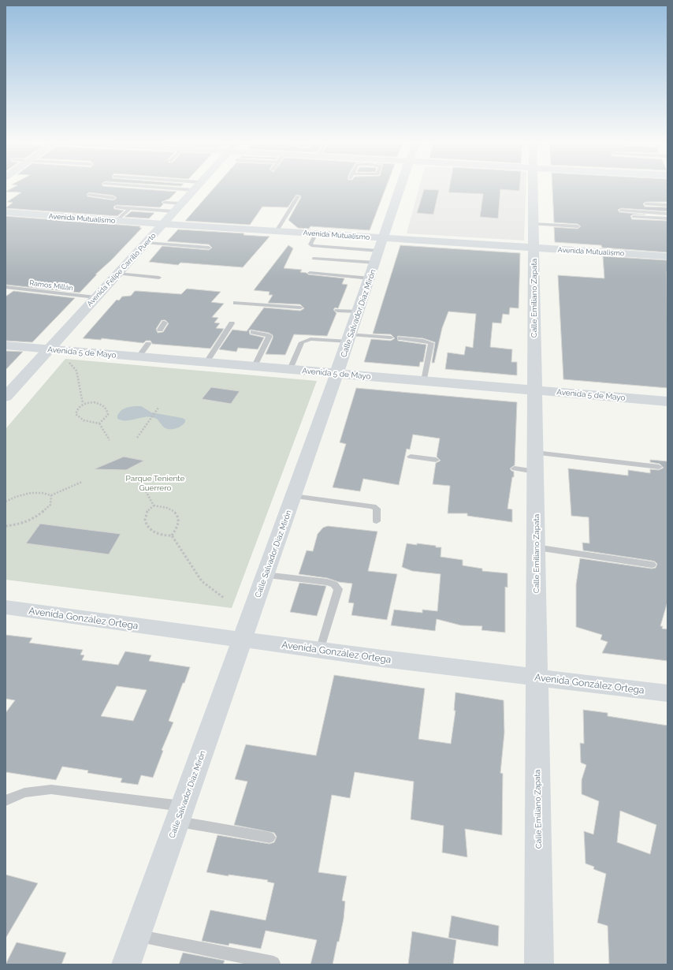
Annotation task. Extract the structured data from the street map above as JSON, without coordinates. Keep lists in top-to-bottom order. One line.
{"streets":{"street":["Avenida Mutualismo","Avenida Felipe Carrillo Puerto","Calle Emiliano Zapata","Calle Salvador Díaz Mirón","Avenida 5 de Mayo","Avenida González Ortega"],"lane":["Ramos Millán"]},"crossings":[["Avenida Mutualismo","Avenida Felipe Carrillo Puerto"],["Avenida Mutualismo","Calle Emiliano Zapata"],["Avenida Mutualismo","Calle Salvador Díaz Mirón"],["Avenida Felipe Carrillo Puerto","Ramos Millán"],["Avenida Felipe Carrillo Puerto","Avenida 5 de Mayo"],["Calle Emiliano Zapata","Avenida 5 de Mayo"],["Calle Emiliano Zapata","Avenida González Ortega"],["Calle Salvador Díaz Mirón","Avenida 5 de Mayo"],["Calle Salvador Díaz Mirón","Avenida González Ortega"]],"parks":["Parque Teniente Guerrero"]}
